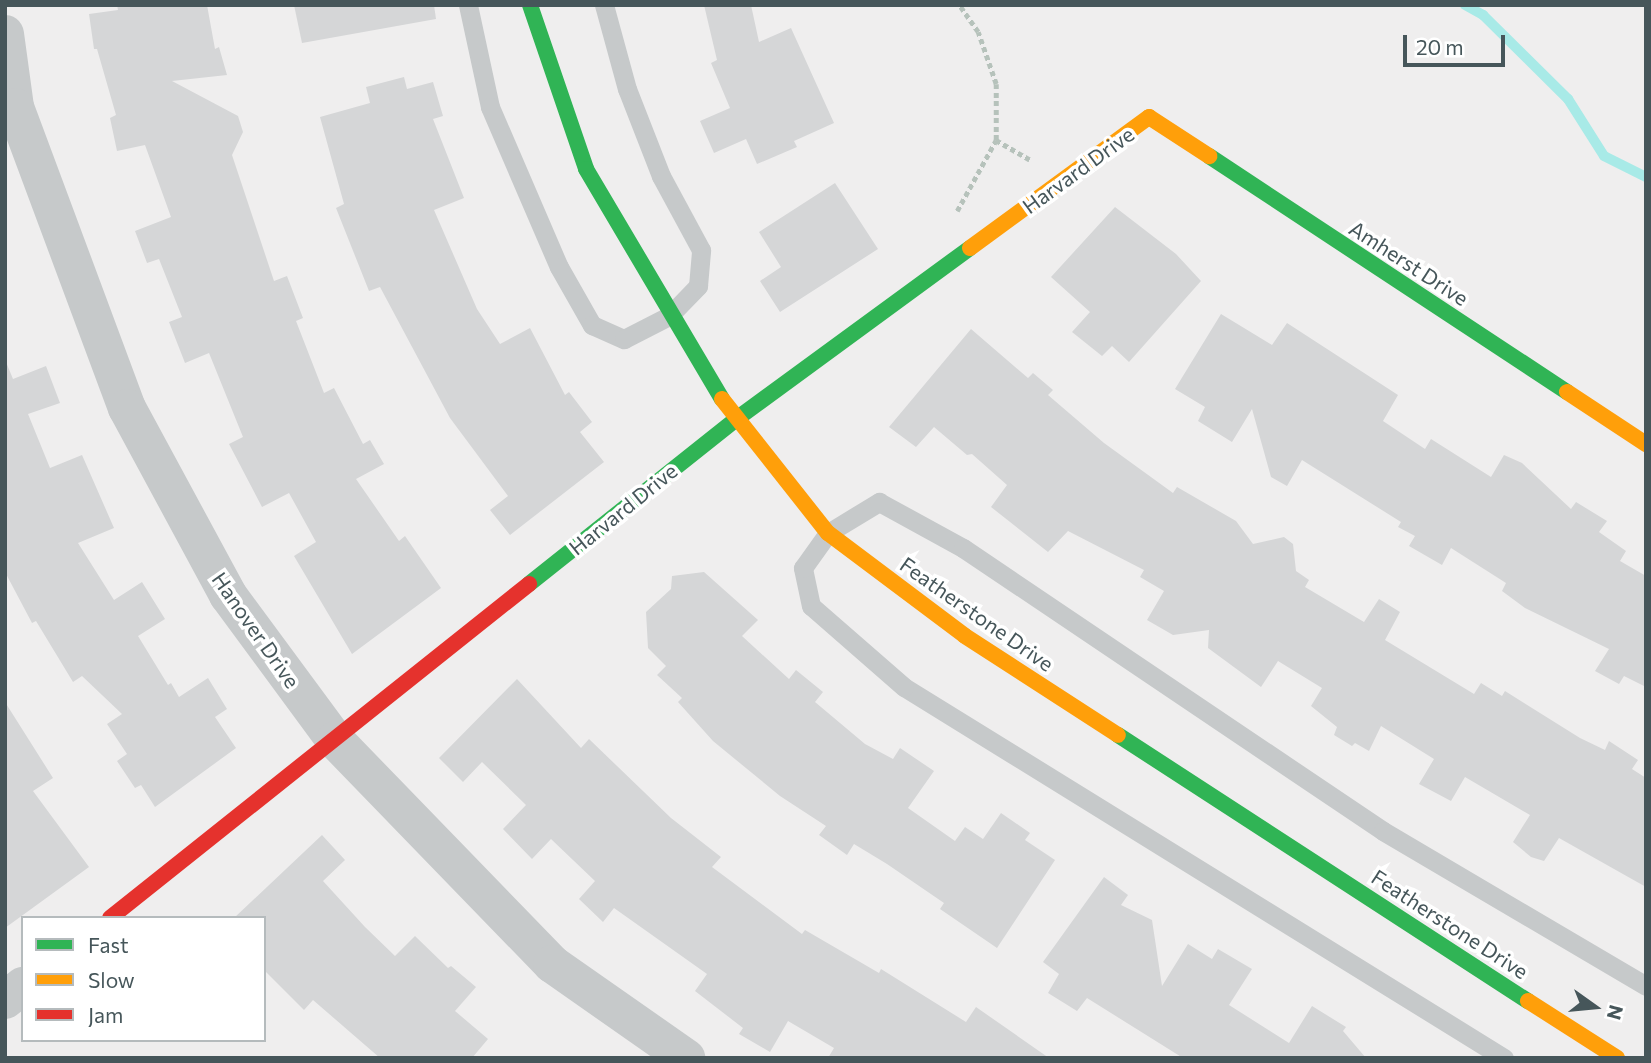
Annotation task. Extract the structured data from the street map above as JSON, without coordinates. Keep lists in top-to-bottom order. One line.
{"streets":{"street":["Harvard Drive","Amherst Drive","Featherstone Drive","Hanover Drive"]},"crossings":[["Harvard Drive","Amherst Drive"],["Harvard Drive","Featherstone Drive"],["Harvard Drive","Hanover Drive"]],"legend":["Fast","Slow","Jam"],"scale_bar":"20 m","north":"right"}
